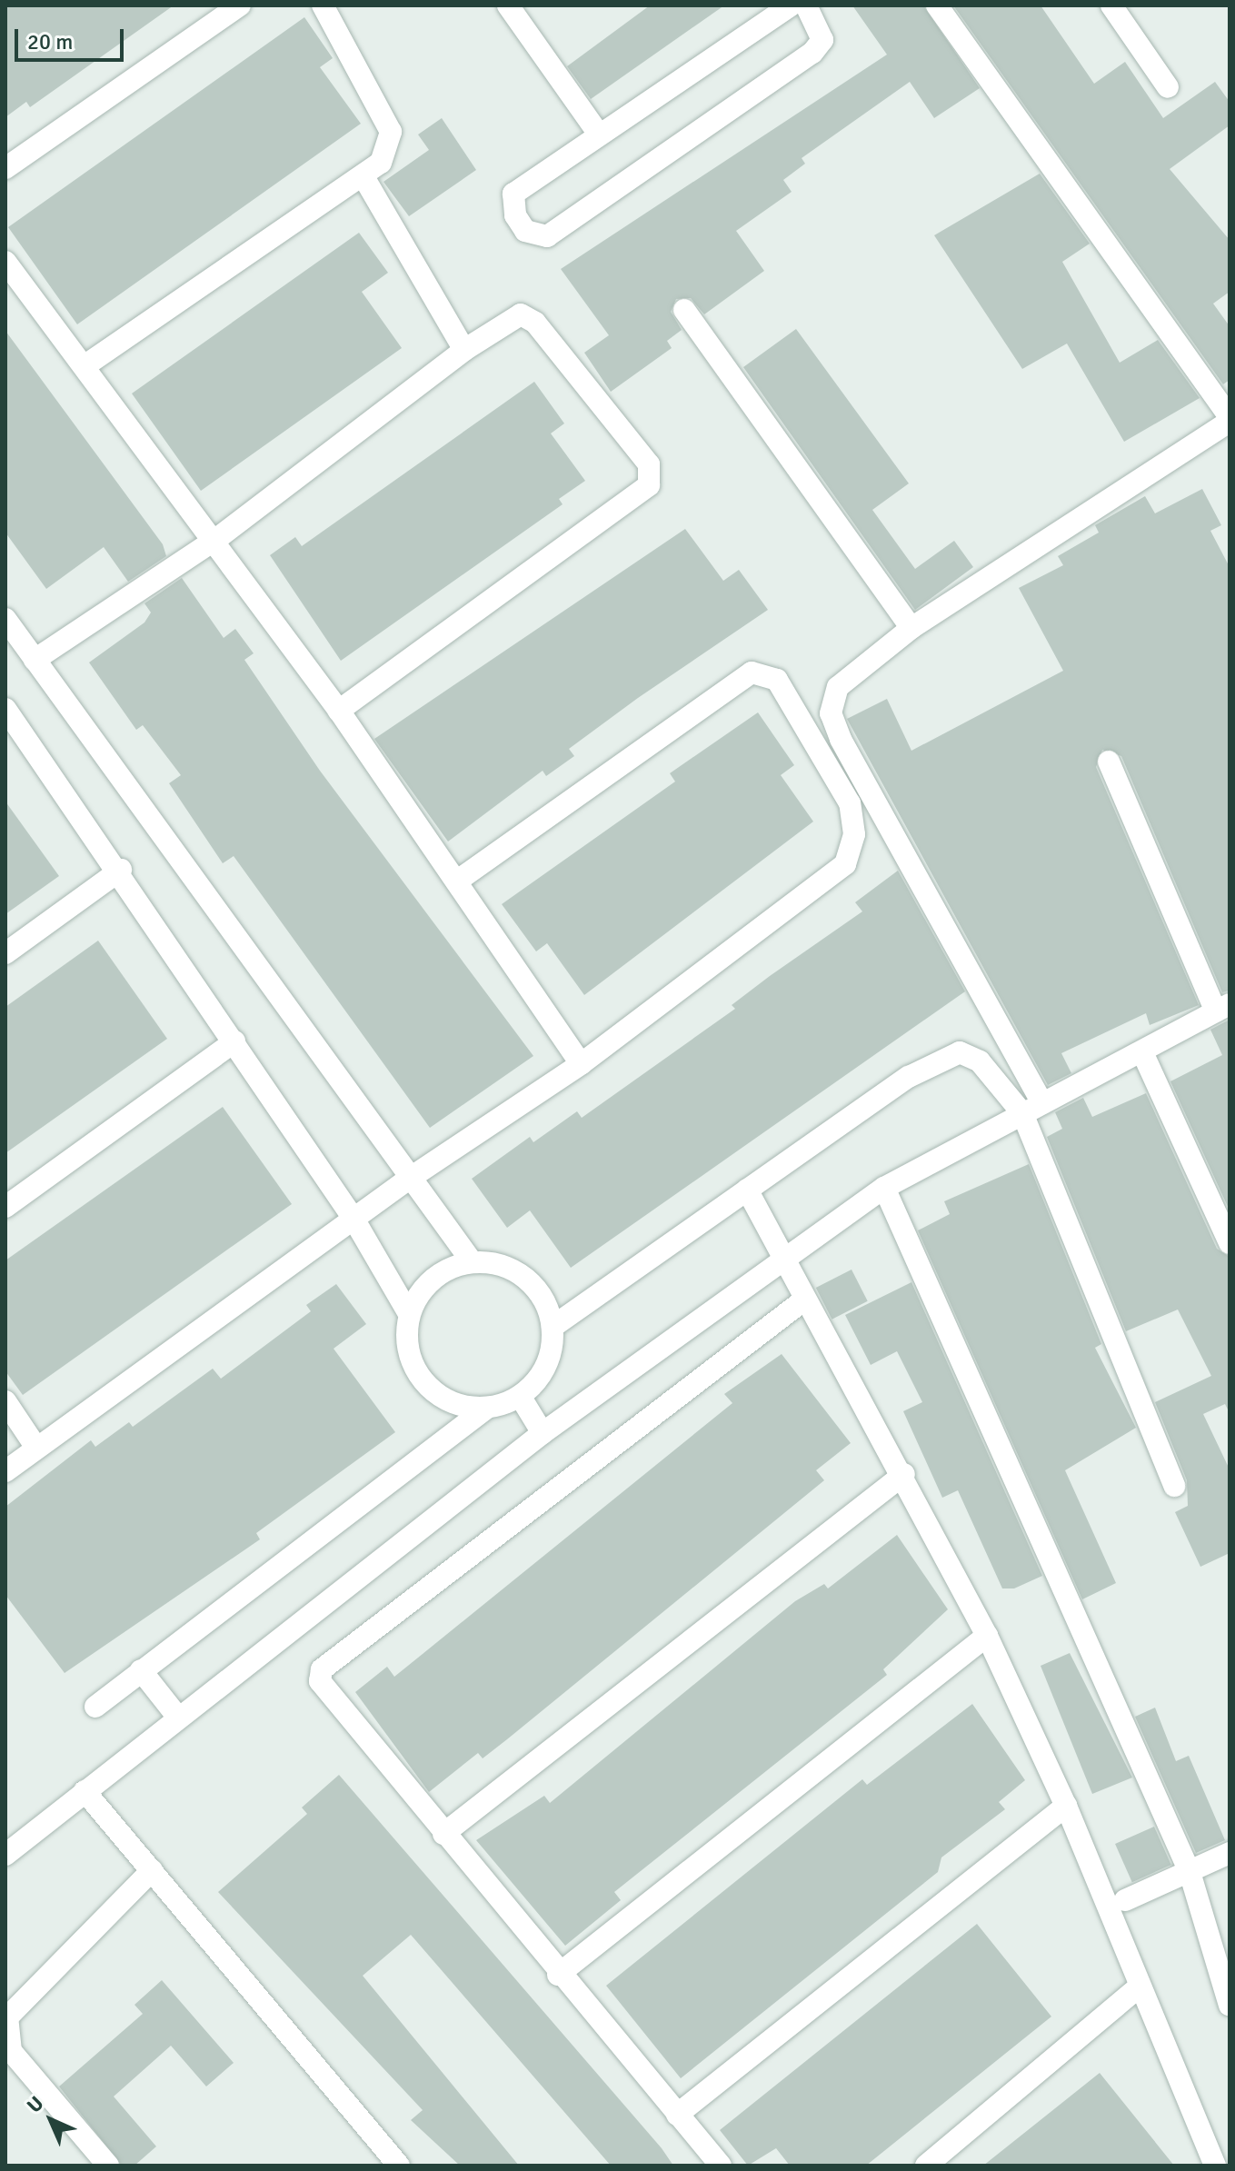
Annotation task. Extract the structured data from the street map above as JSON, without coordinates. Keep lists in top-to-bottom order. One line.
{"scale_bar":"20 m","north":"top left"}
